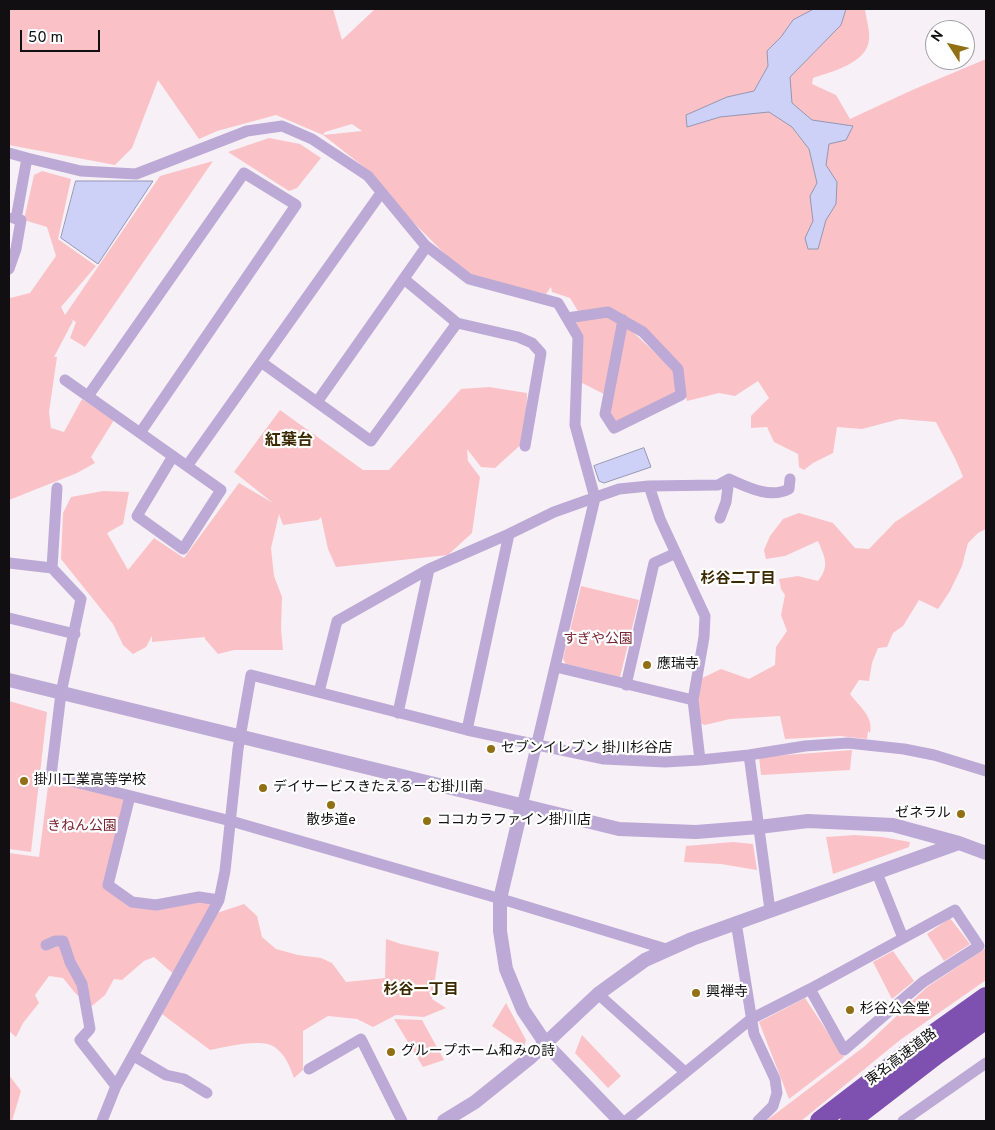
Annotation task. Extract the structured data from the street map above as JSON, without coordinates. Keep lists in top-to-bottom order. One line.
{"streets":{"highway":["東名高速道路"]},"districts":["紅葉台","杉谷二丁目","杉谷一丁目"],"parks":["すぎや公園","きねん公園"],"places":["應瑞寺","セブンイレブン 掛川杉谷店","掛川工業高等学校","デイサービスきたえる－む掛川南","散歩道e","ゼネラル","ココカラファイン掛川店","興禅寺","杉谷公会堂","グループホーム和みの詩"],"scale_bar":"50 m","north":"top left"}
